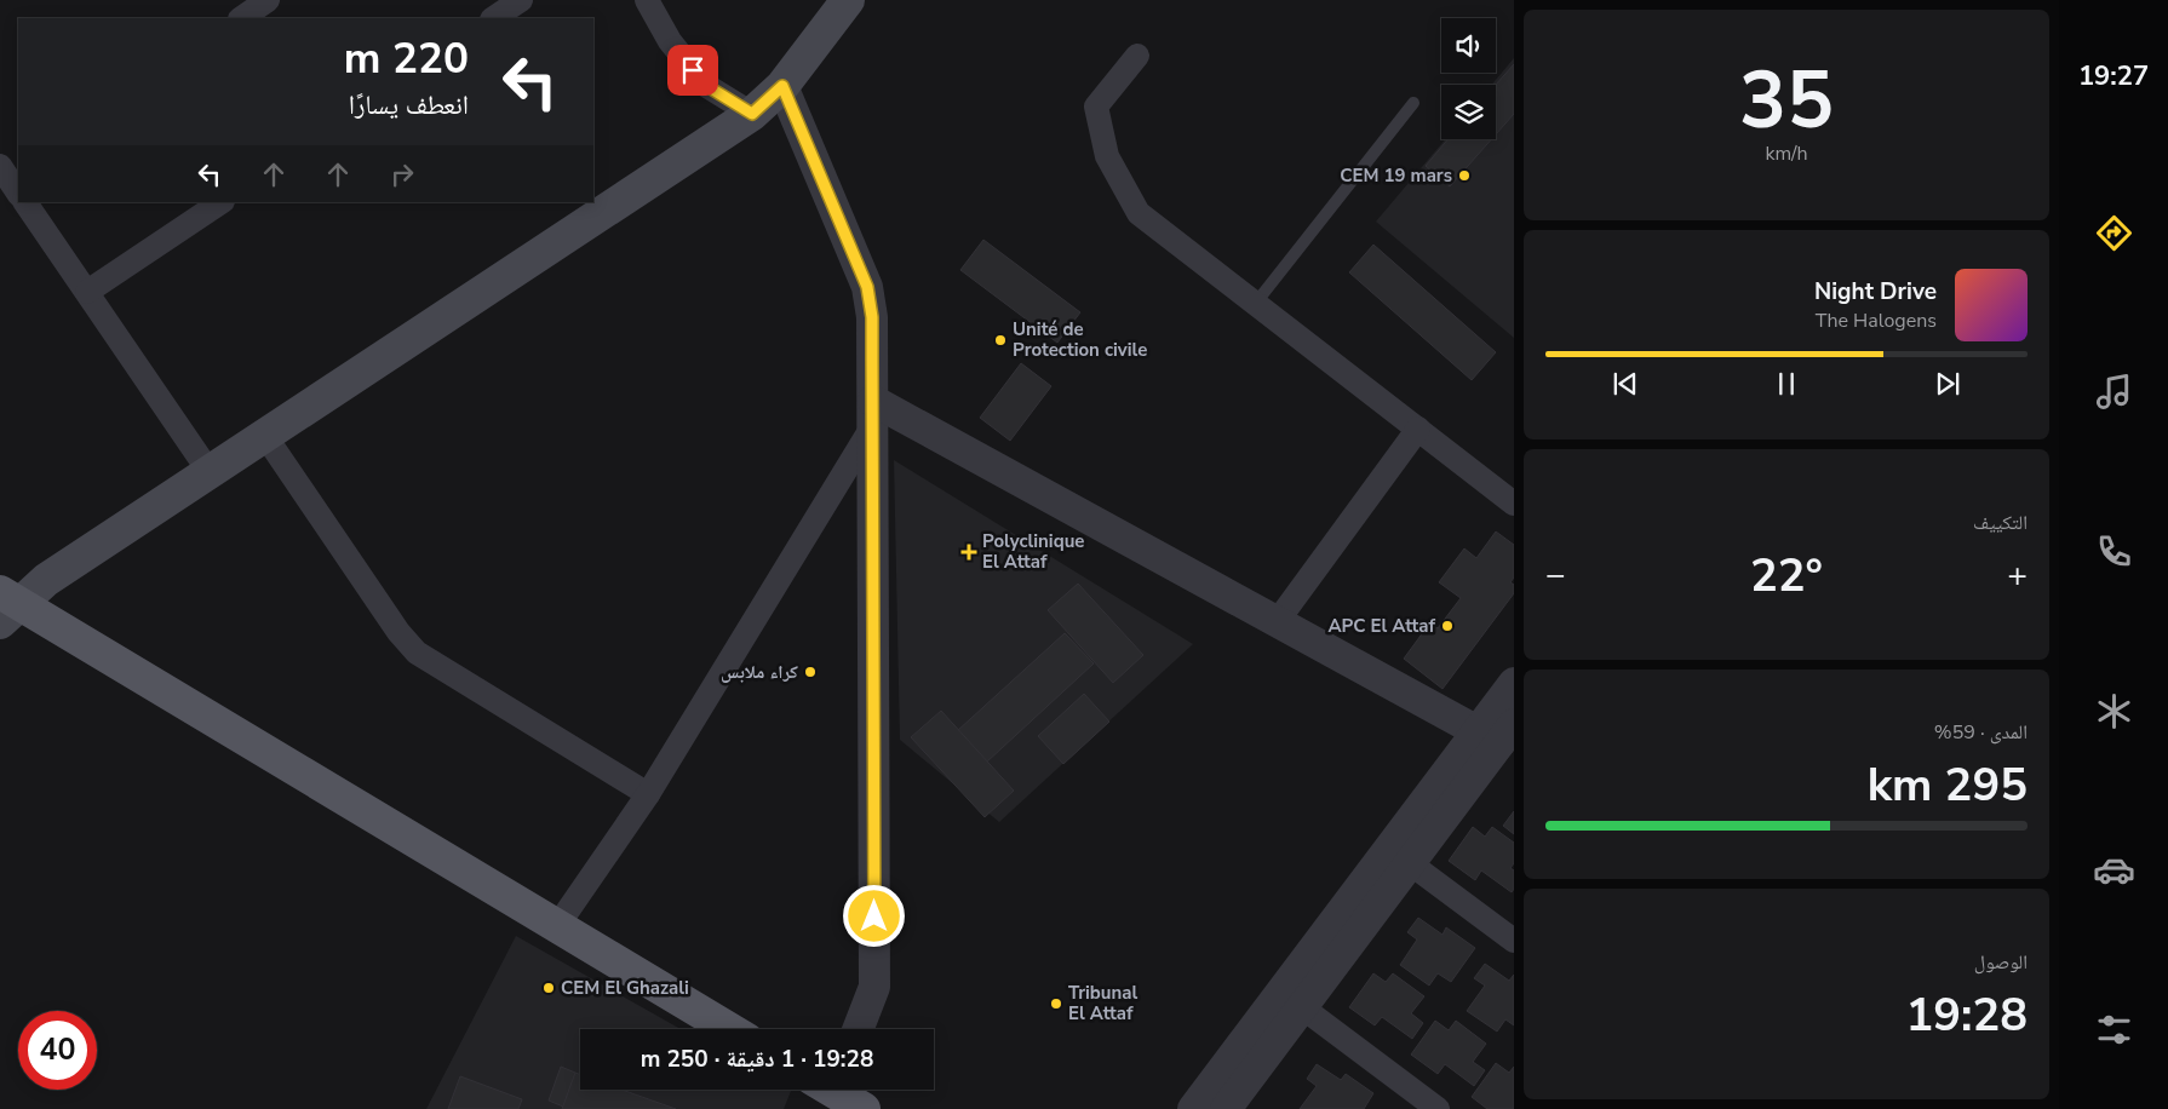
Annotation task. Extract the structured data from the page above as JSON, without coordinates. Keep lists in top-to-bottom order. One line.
{"places":{"other":["CEM 19 mars","Unité de Protection civile","APC El Attaf","كراء ملابس","CEM El Ghazali","Tribunal El Attaf"],"health":["Polyclinique El Attaf"]},"page":{"tabs":"19:27","tile":[["35","km/h"],"التكييف",["المدى · 59%","295 km"],["الوصول","19:28"]],"turn":["220 m","انعطف يسارًا"],"song":["Night Drive","The Halogens"],"heat":["−","22°","+"],"limit":"40","trip":"19:28 · 1 دقيقة · 250 m"}}
